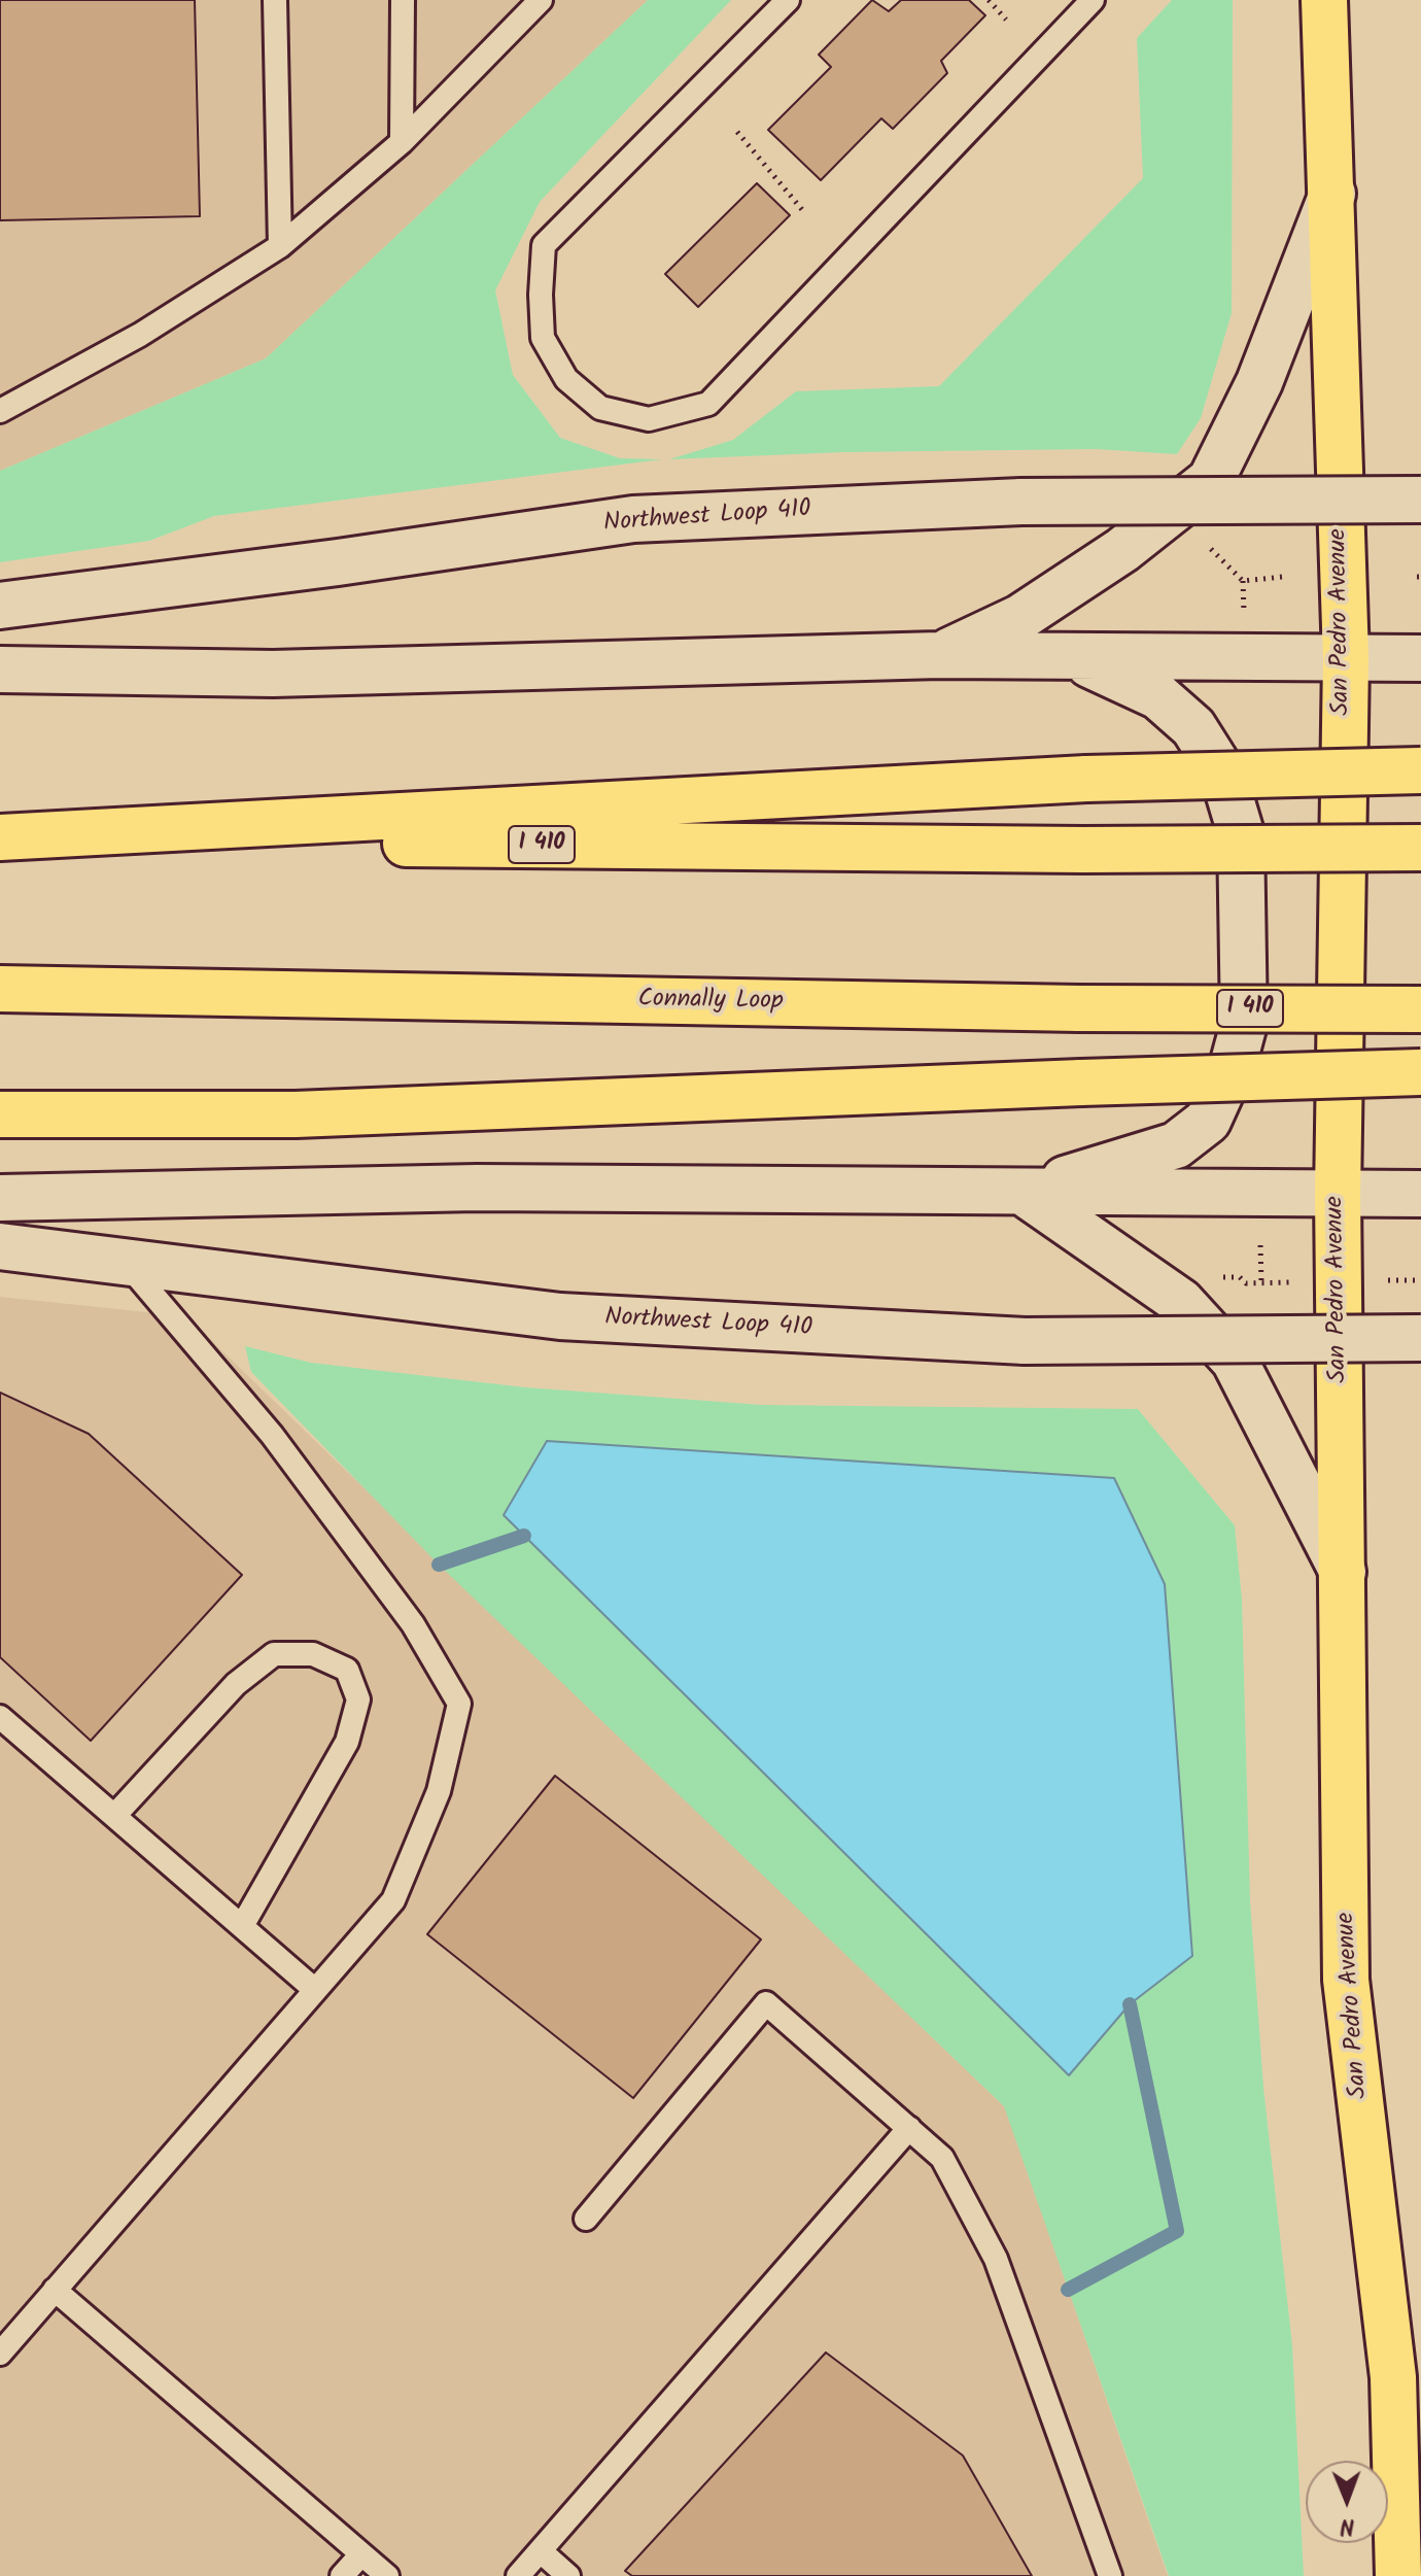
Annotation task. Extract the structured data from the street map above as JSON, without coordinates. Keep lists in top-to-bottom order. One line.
{"streets":{"main road":["Northwest Loop 410","San Pedro Avenue","I 410","Connally Loop"]},"north":"bottom"}
